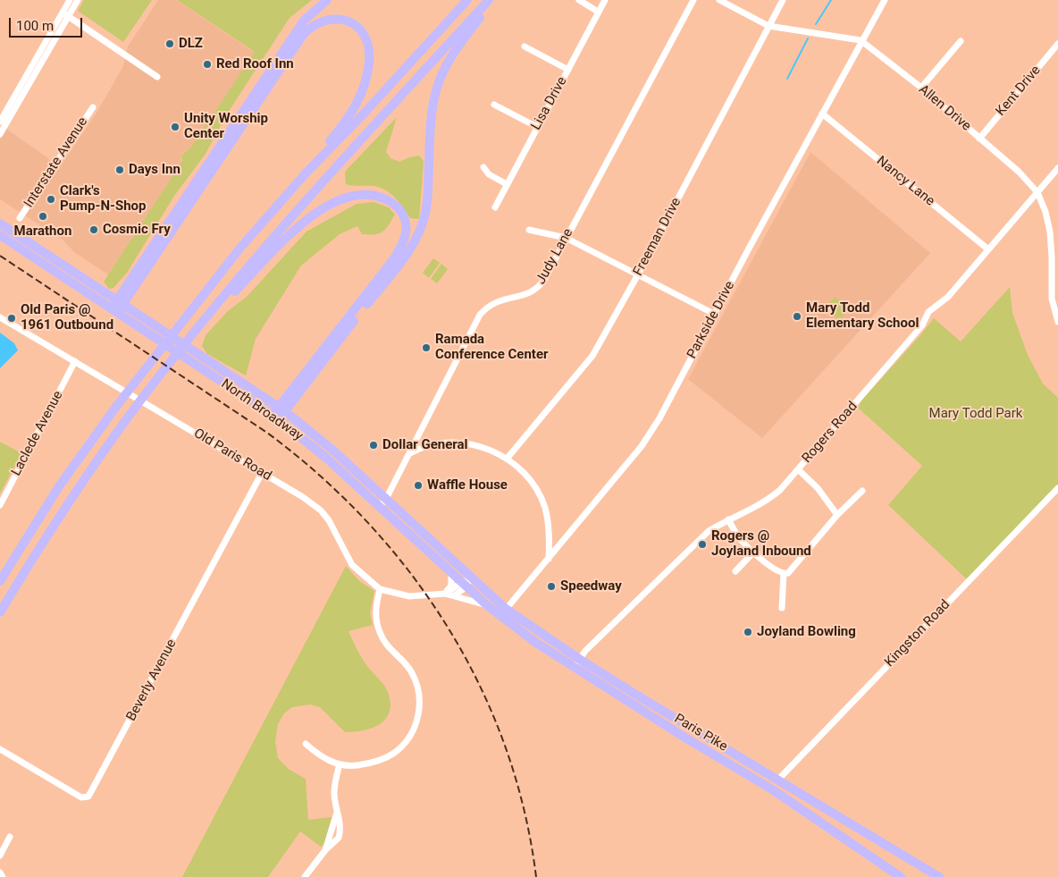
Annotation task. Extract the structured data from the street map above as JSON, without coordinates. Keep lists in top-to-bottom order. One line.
{"streets":{"highway":["North Broadway","Paris Pike"],"street":["Kent Drive","Lisa Drive","Allen Drive","Interstate Avenue","Nancy Lane","Freeman Drive","Judy Lane","Parkside Drive","Rogers Road","Laclede Avenue","Old Paris Road","Kingston Road","Beverly Avenue"]},"crossings":[["Kent Drive","Allen Drive"],["Allen Drive","Freeman Drive"],["Allen Drive","Parkside Drive"],["Allen Drive","Rogers Road"],["Nancy Lane","Parkside Drive"],["Nancy Lane","Rogers Road"],["Judy Lane","North Broadway"],["Parkside Drive","North Broadway"],["Parkside Drive","Paris Pike"],["North Broadway","Old Paris Road"],["North Broadway","Paris Pike"],["Rogers Road","Paris Pike"],["Laclede Avenue","Old Paris Road"],["Old Paris Road","Beverly Avenue"],["Kingston Road","Paris Pike"]],"parks":["Mary Todd Park"],"places":["DLZ","Red Roof Inn","Unity Worship Center","Days Inn","Clark's Pump-N-Shop","Marathon","Cosmic Fry","Mary Todd Elementary School","Old Paris @ 1961 Outbound","Ramada Conference Center","Dollar General","Waffle House","Rogers @ Joyland Inbound","Speedway","Joyland Bowling"],"scale_bar":"100 m"}
